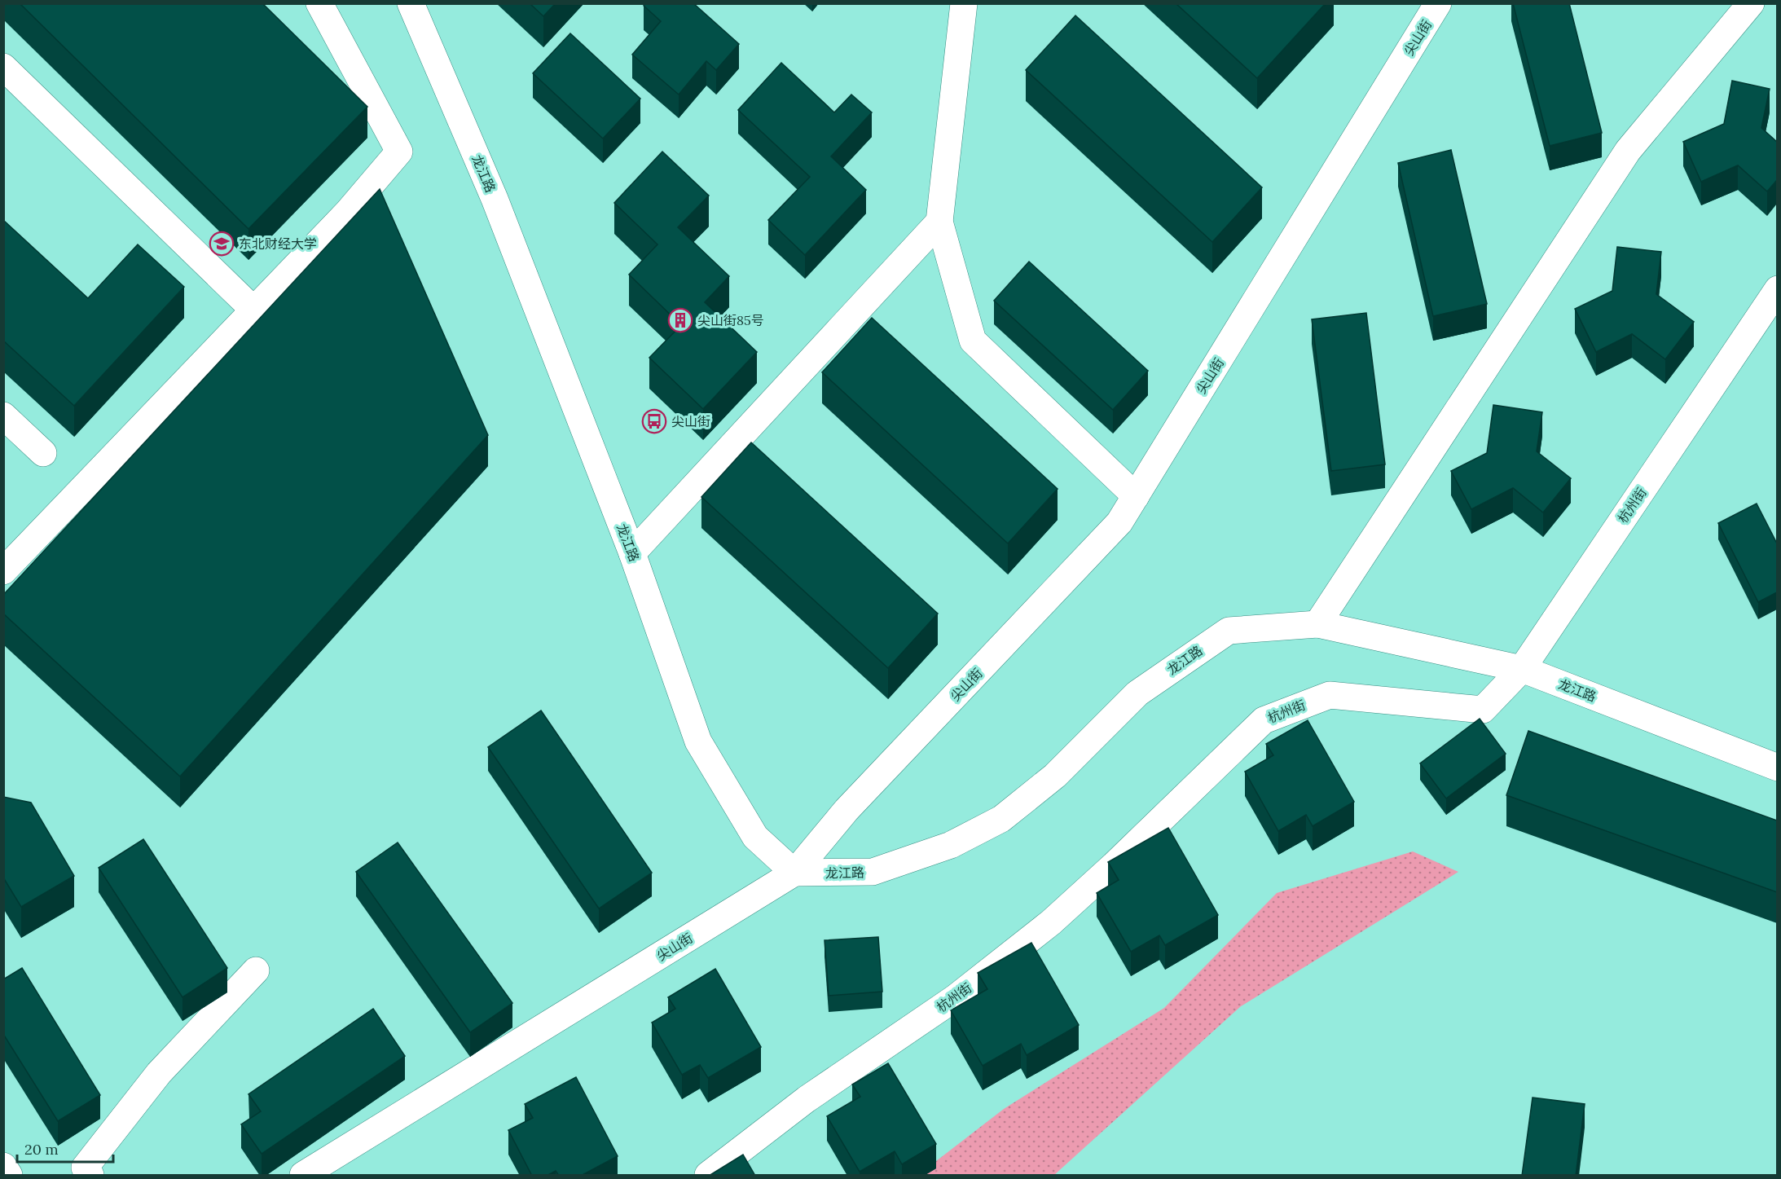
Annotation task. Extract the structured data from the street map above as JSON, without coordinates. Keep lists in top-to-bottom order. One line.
{"streets":{"street":["尖山街","龙江路","杭州街"]},"crossings":[["尖山街","龙江路"],["龙江路","杭州街"]],"places":{"school or university":["东北财经大学"],"building":["尖山街85号"],"bus stop":["尖山街"]},"scale_bar":"20 m"}
